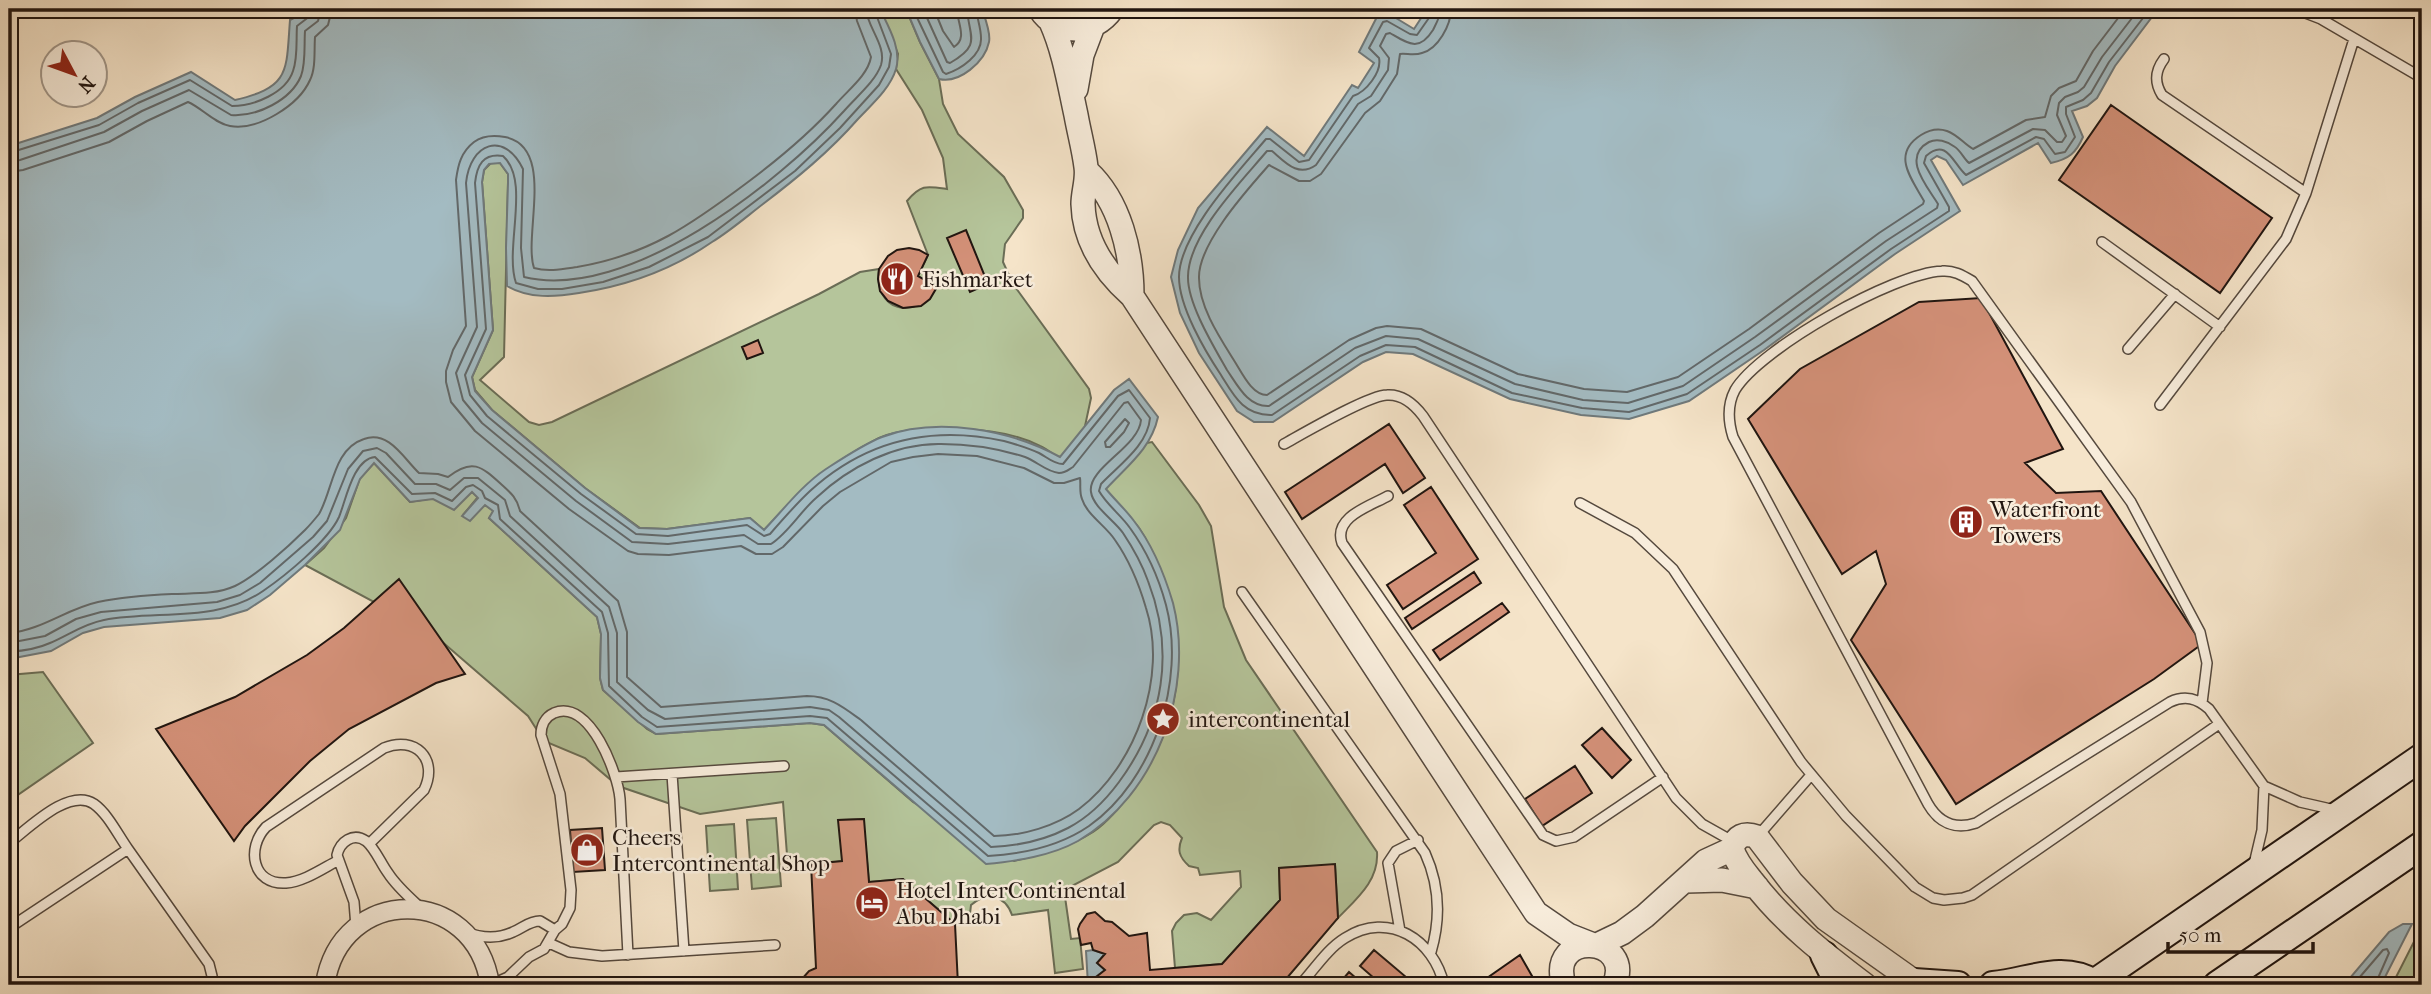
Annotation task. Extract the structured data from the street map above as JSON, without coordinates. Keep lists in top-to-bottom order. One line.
{"places":{"restaurant":["Fishmarket"],"building":["Waterfront Towers"],"place":["intercontinental"],"shop":["Cheers Intercontinental Shop"],"hotel":["Hotel InterContinental Abu Dhabi"]},"scale_bar":"50 m","north":"bottom right"}
